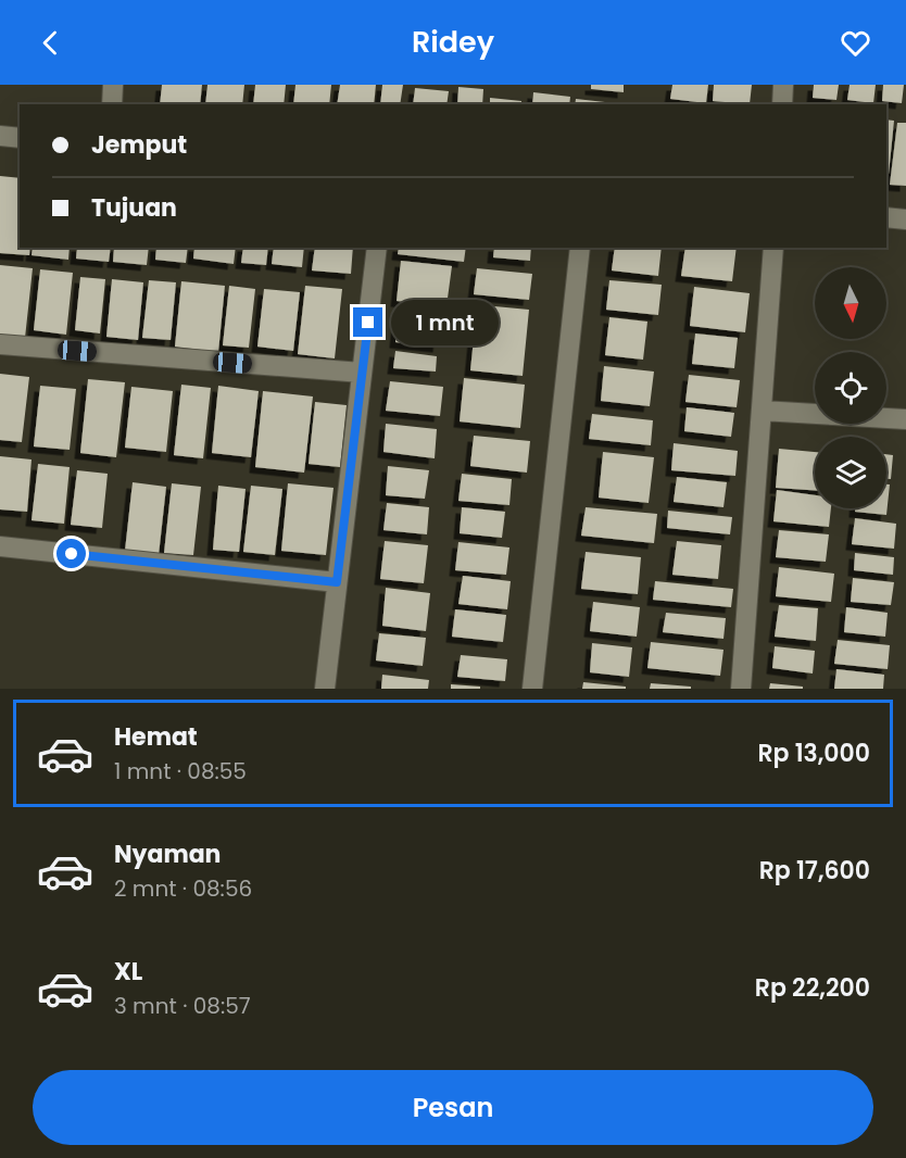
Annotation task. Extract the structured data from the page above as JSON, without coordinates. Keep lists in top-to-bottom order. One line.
{"north":"bottom","page":{"header":"Ridey","banner":["Jemput","Tujuan"],"bubble":"1 mnt","list":[{"name":"Hemat","note":"1 mnt · 08:55","value":"Rp 13,000"},{"name":"Nyaman","note":"2 mnt · 08:56","value":"Rp 17,600"},{"name":"XL","note":"3 mnt · 08:57","value":"Rp 22,200"}],"buttons":"Pesan"}}
